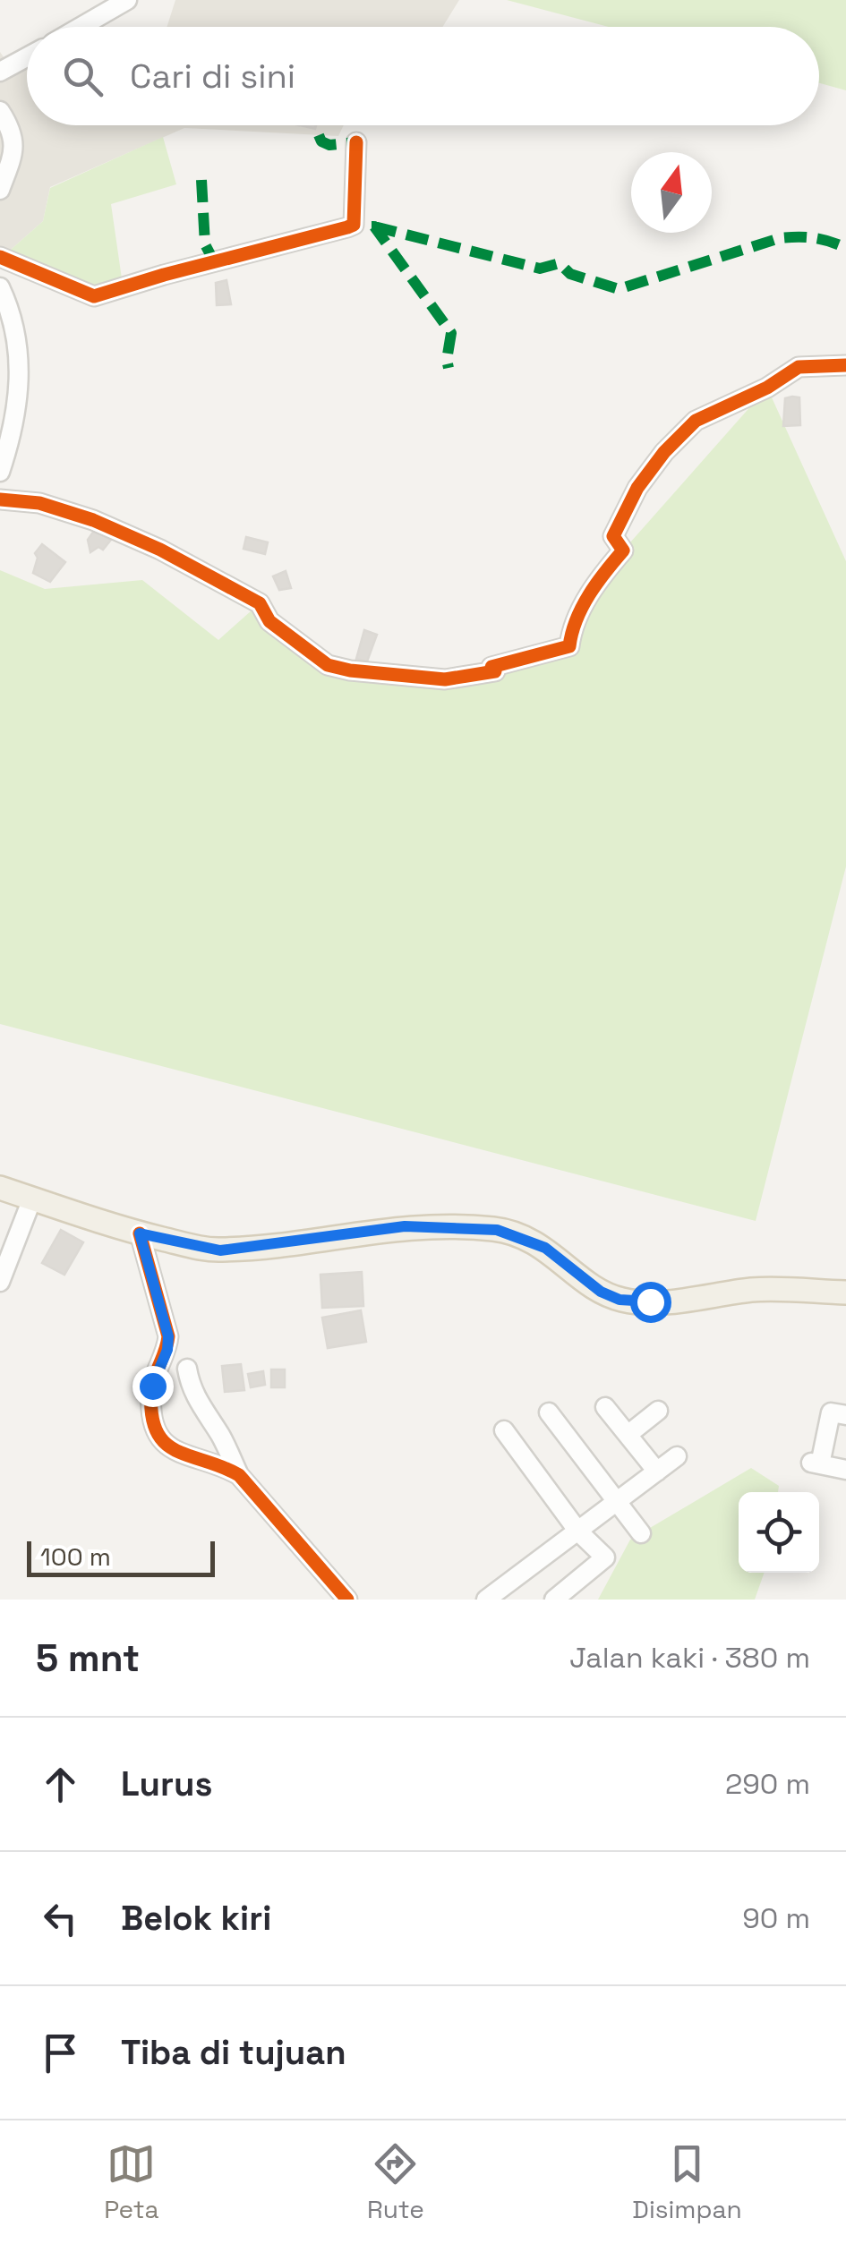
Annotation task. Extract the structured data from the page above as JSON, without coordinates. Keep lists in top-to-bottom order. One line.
{"scale_bar":"100 m","north":"top","page":{"search":"Cari di sini","scale":"100 m","heading":["5 mnt","Jalan kaki · 380 m"],"list":[["Lurus","290 m"],["Belok kiri","90 m"],"Tiba di tujuan"],"nav":["Peta","Rute","Disimpan"]}}
